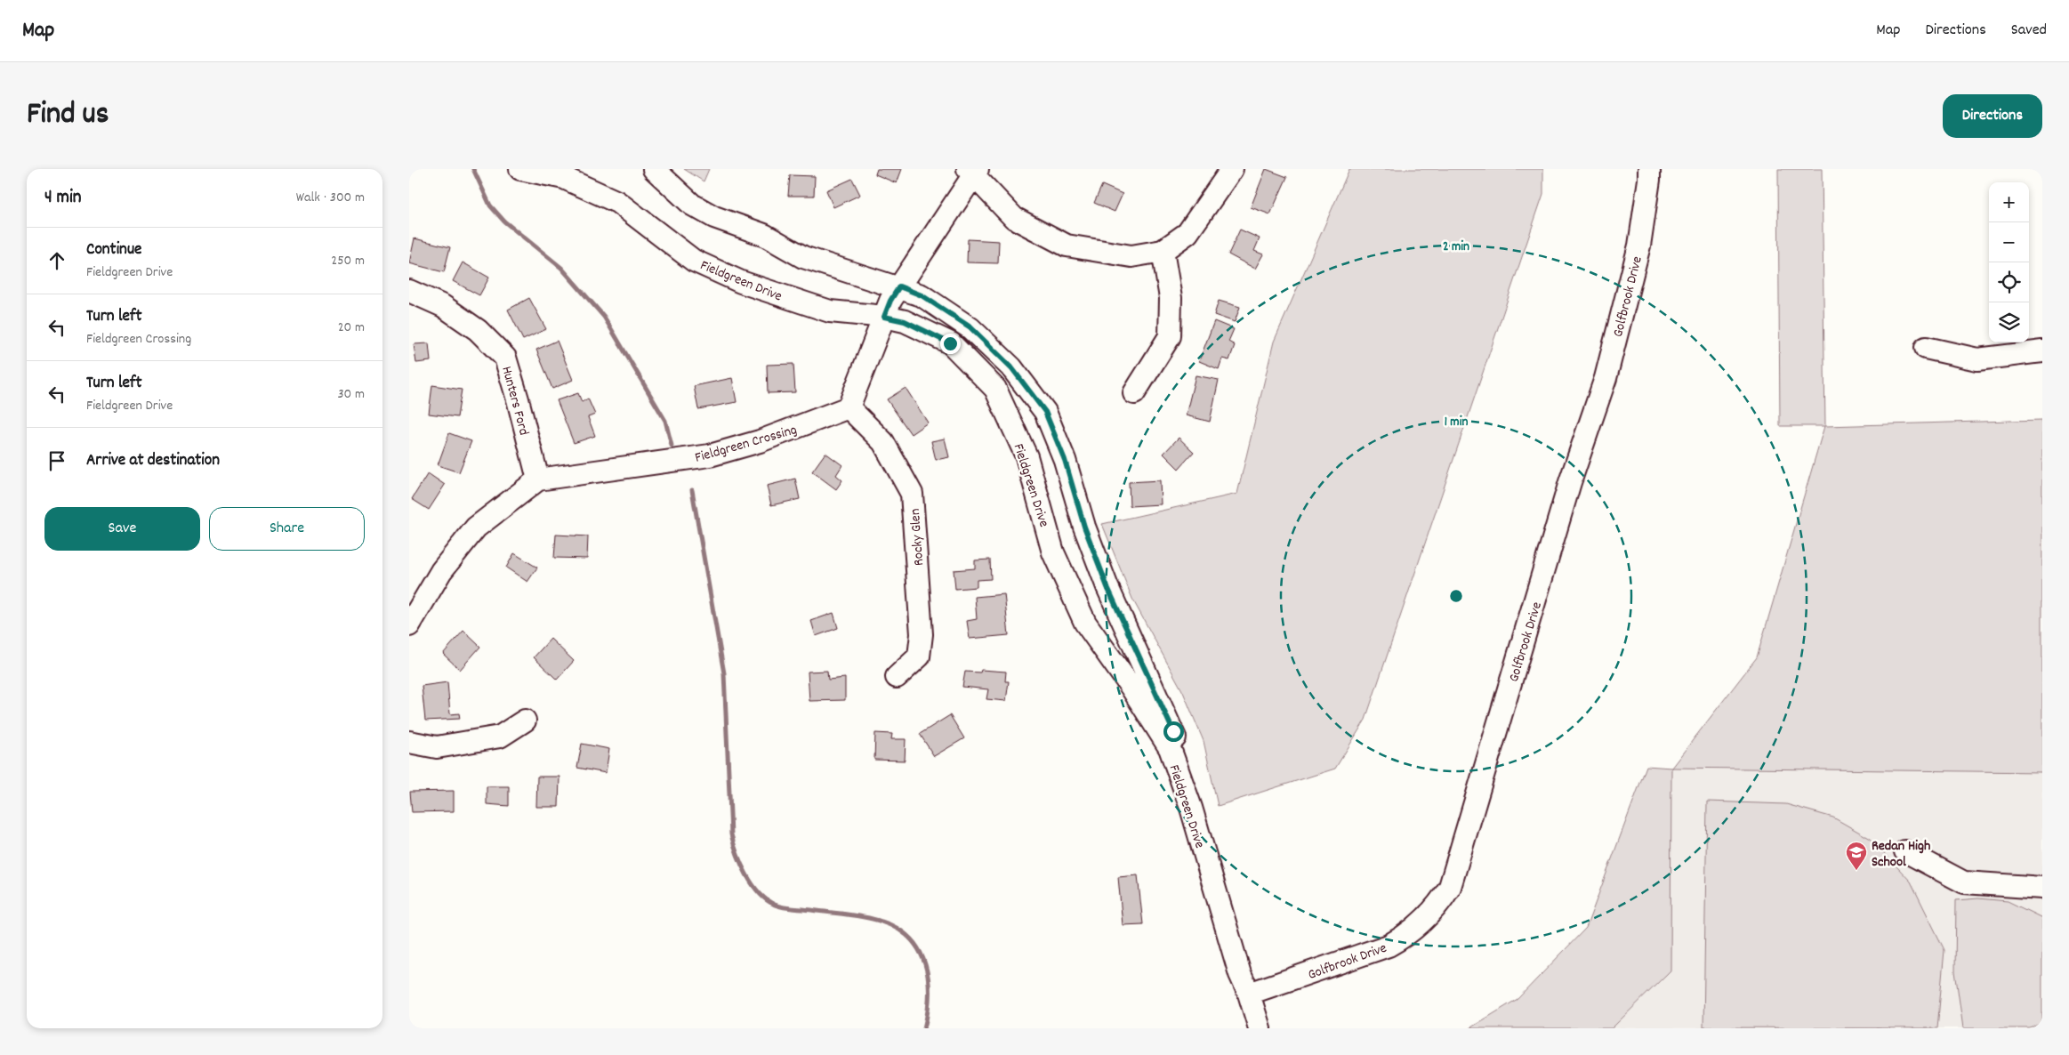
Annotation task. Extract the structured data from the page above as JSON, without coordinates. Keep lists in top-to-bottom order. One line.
{"streets":{"street":["Fieldgreen Drive","Golfbrook Drive","Hunters Ford","Fieldgreen Crossing","Rocky Glen"]},"crossings":[["Fieldgreen Drive","Golfbrook Drive"],["Hunters Ford","Fieldgreen Crossing"],["Fieldgreen Crossing","Rocky Glen"]],"places":{"school or university":["Redan High School"]},"page":{"header":"Map","nav":["Map","Directions","Saved"],"title":"Find us","buttons":["Directions",["Save","Share"]],"heading":["4 min","Walk · 300 m"],"map_buttons":["+","−"],"list":[["Continue","Fieldgreen Drive","250 m"],["Turn left","Fieldgreen Crossing","20 m"],["Turn left","Fieldgreen Drive","30 m"],"Arrive at destination"]},"rings":["2 min","1 min"]}
